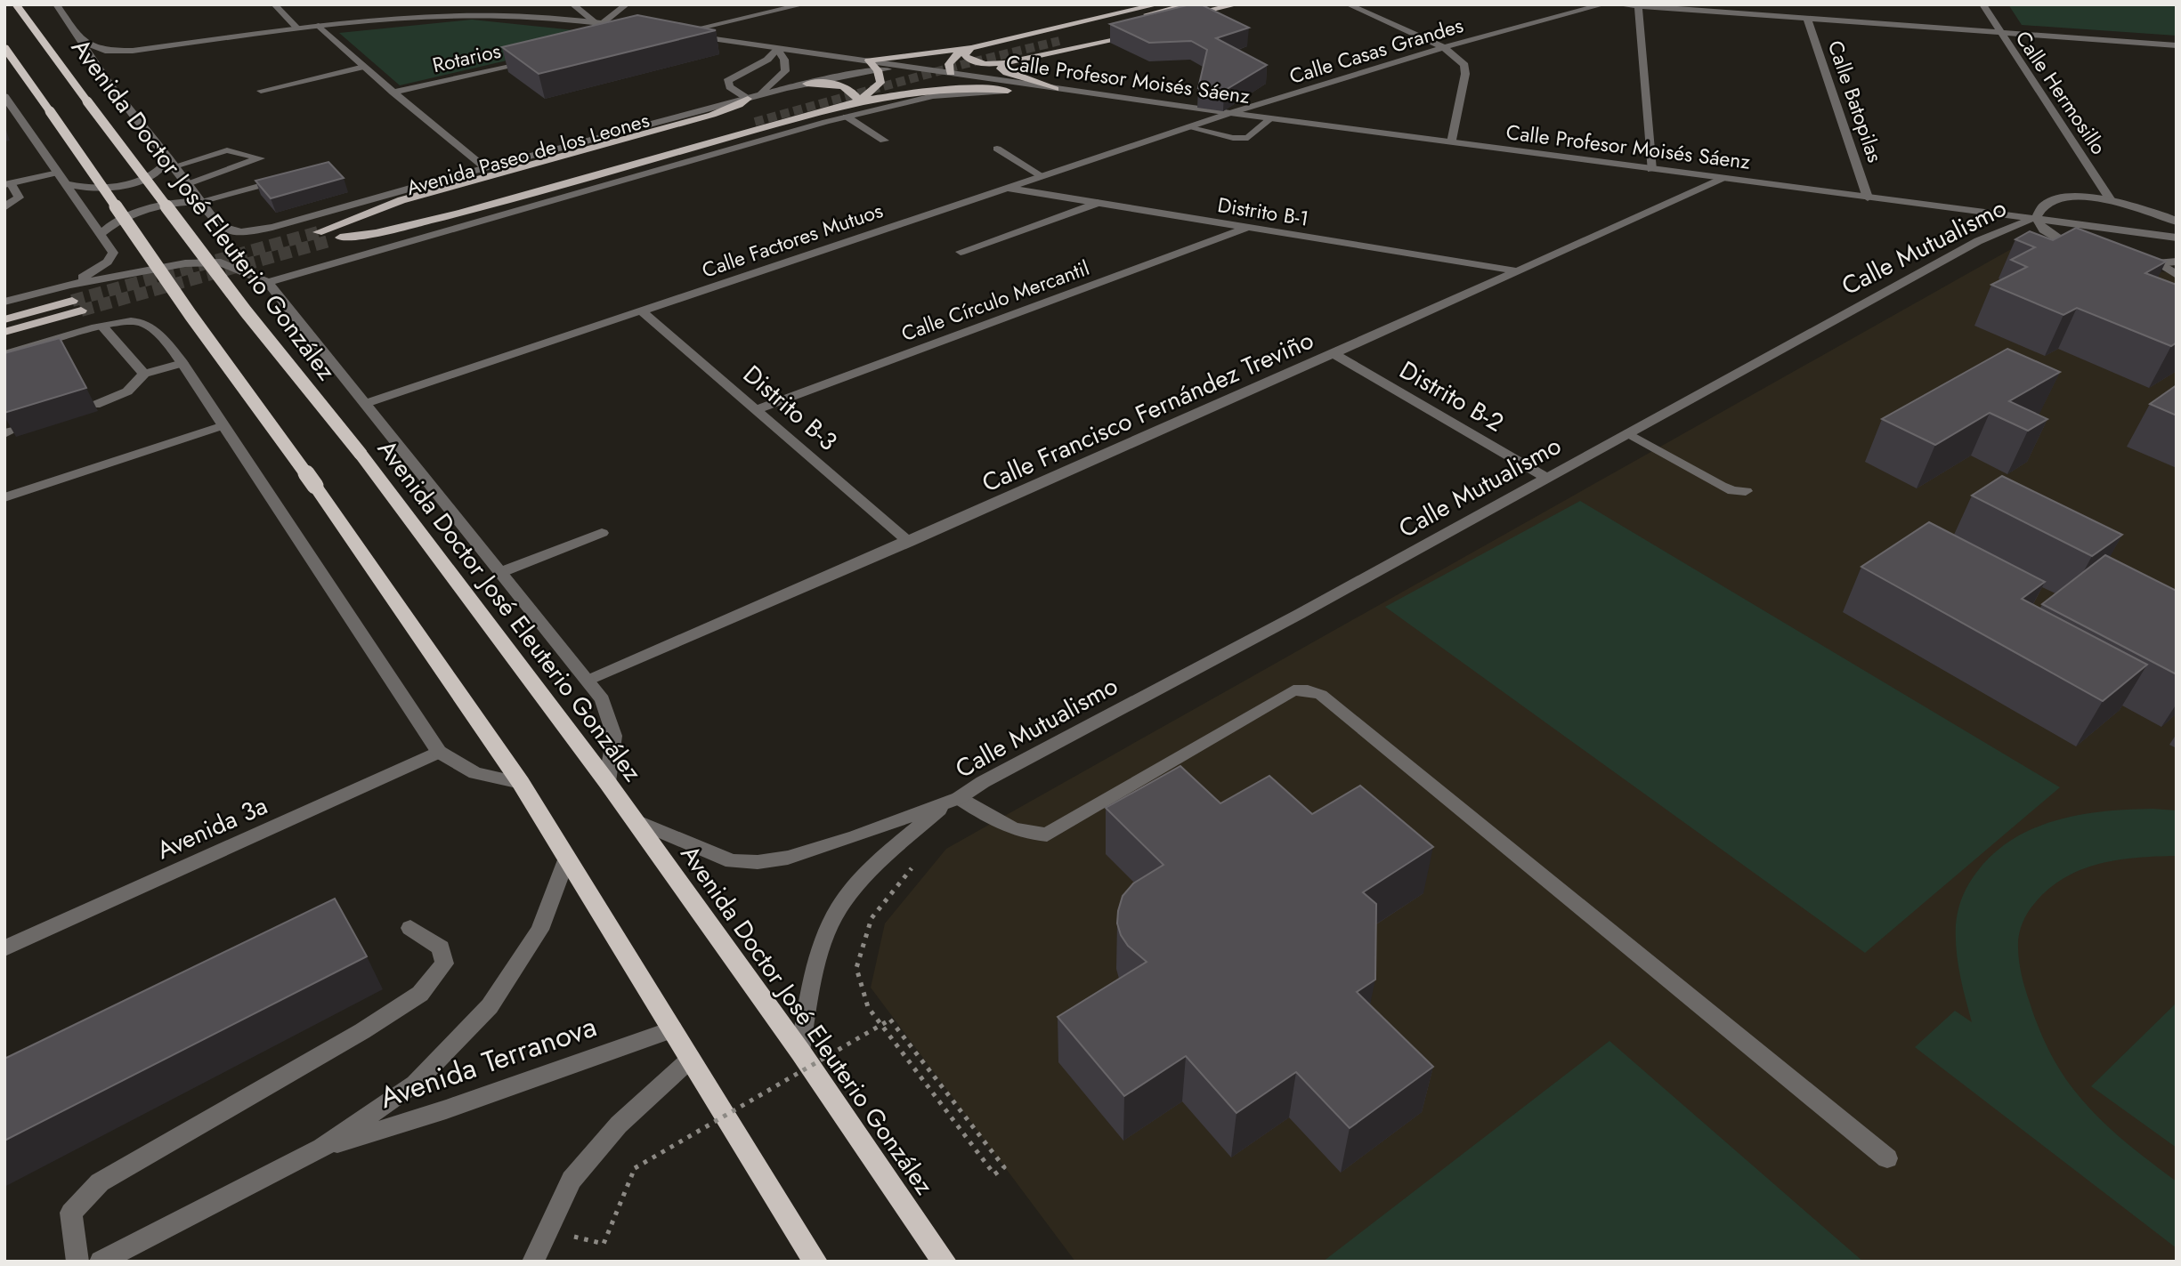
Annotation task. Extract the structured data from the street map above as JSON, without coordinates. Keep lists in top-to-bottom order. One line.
{"streets":{"highway":["Avenida Doctor José Eleuterio González"],"main road":["Avenida Paseo de los Leones"],"street":["Calle Casas Grandes","Rotarios","Calle Profesor Moisés Sáenz","Calle Hermosillo","Calle Batopilas","Distrito B-1","Calle Factores Mutuos","Calle Mutualismo","Calle Círculo Mercantil","Distrito B-2","Distrito B-3","Calle Francisco Fernández Treviño","Avenida 3a","Avenida Terranova"]},"crossings":[["Calle Casas Grandes","Calle Profesor Moisés Sáenz"],["Calle Casas Grandes","Calle Factores Mutuos"],["Calle Profesor Moisés Sáenz","Calle Batopilas"],["Calle Profesor Moisés Sáenz","Calle Factores Mutuos"],["Calle Profesor Moisés Sáenz","Calle Mutualismo"],["Calle Profesor Moisés Sáenz","Calle Francisco Fernández Treviño"],["Avenida Doctor José Eleuterio González","Calle Mutualismo"],["Distrito B-1","Calle Factores Mutuos"],["Distrito B-1","Calle Círculo Mercantil"],["Distrito B-1","Calle Francisco Fernández Treviño"],["Calle Factores Mutuos","Distrito B-3"],["Calle Mutualismo","Distrito B-2"],["Calle Círculo Mercantil","Distrito B-3"],["Distrito B-2","Calle Francisco Fernández Treviño"],["Distrito B-3","Calle Francisco Fernández Treviño"]]}
